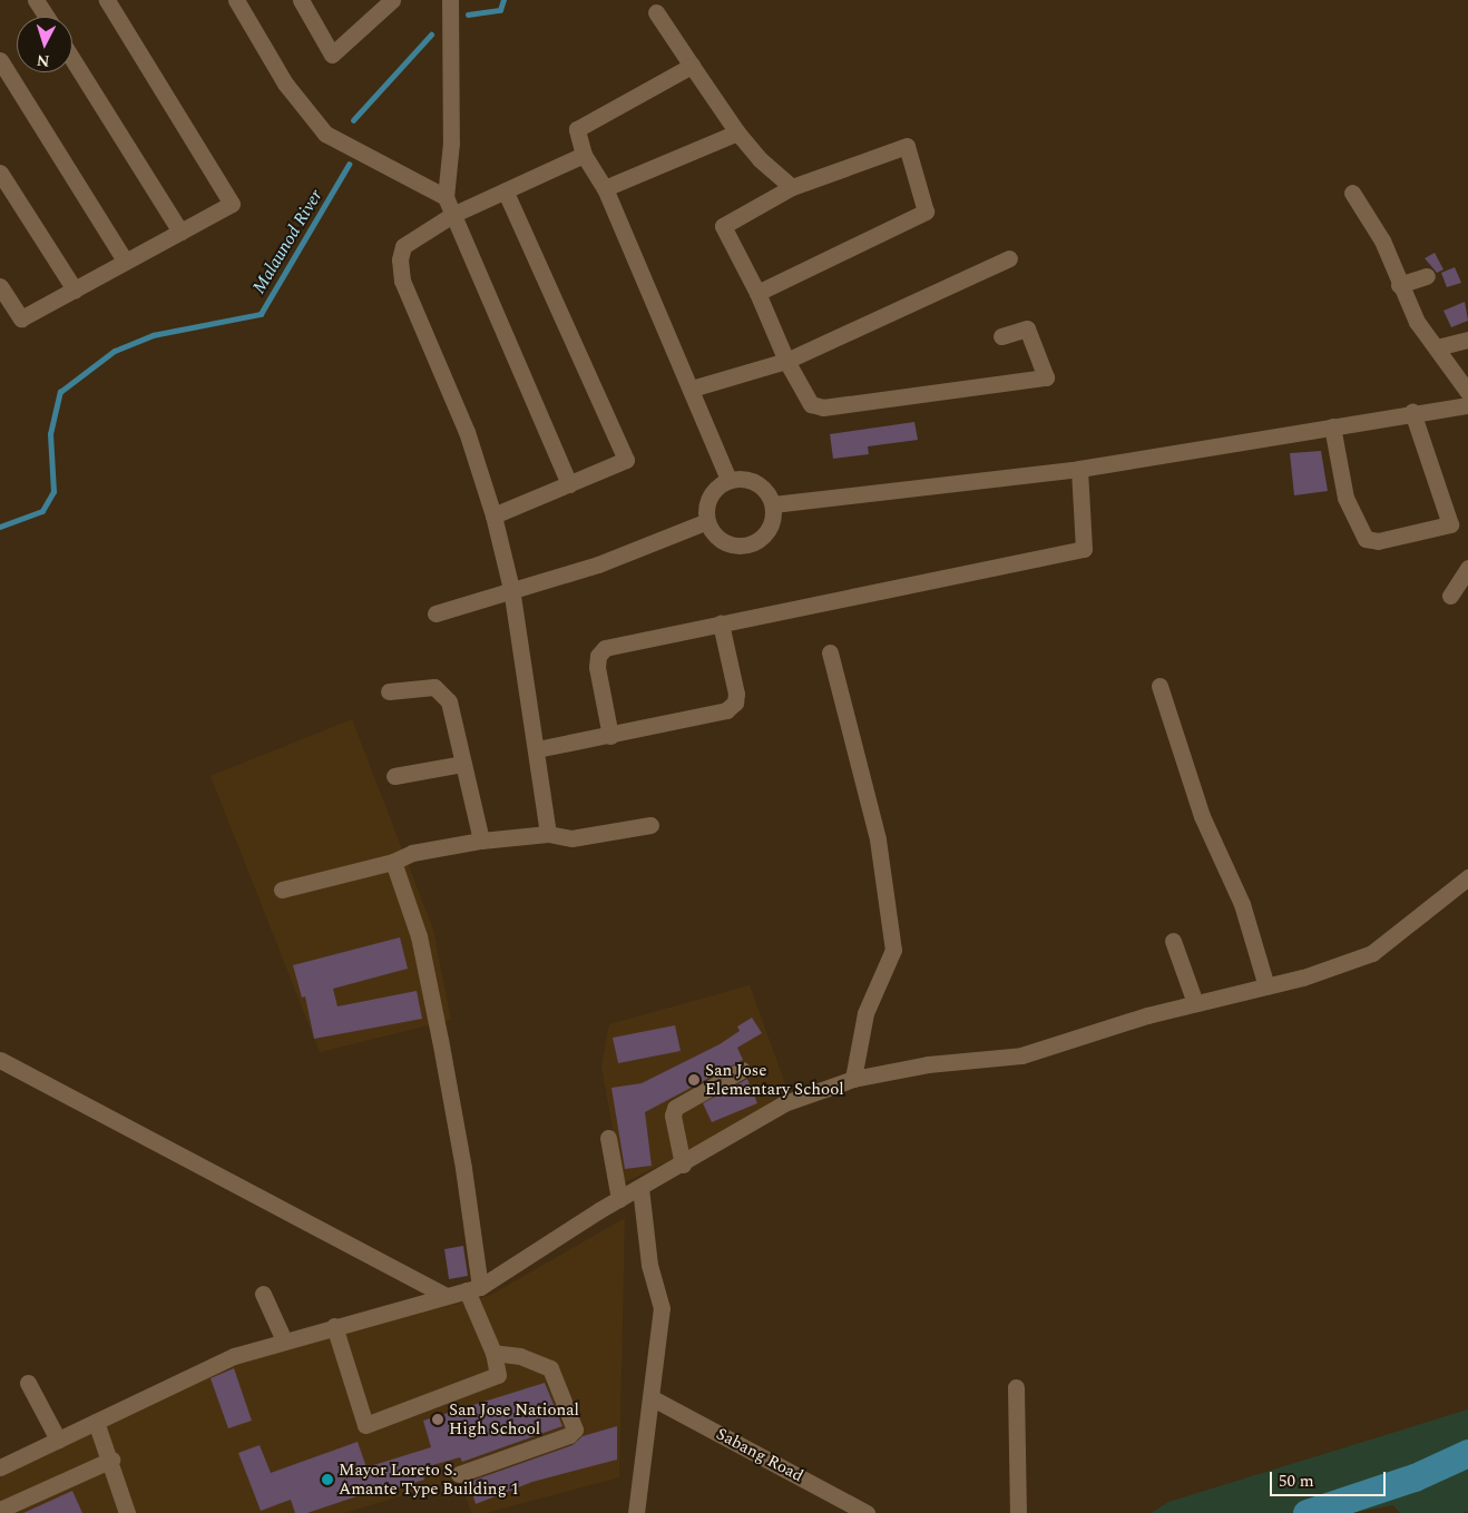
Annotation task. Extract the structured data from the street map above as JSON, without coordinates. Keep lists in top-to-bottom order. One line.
{"streets":{"street":["Sabang Road"]},"water":["Malaunod River"],"places":["San Jose Elementary School","San Jose National High School","Mayor Loreto S. Amante Type Building 1"],"scale_bar":"50 m","north":"bottom"}
